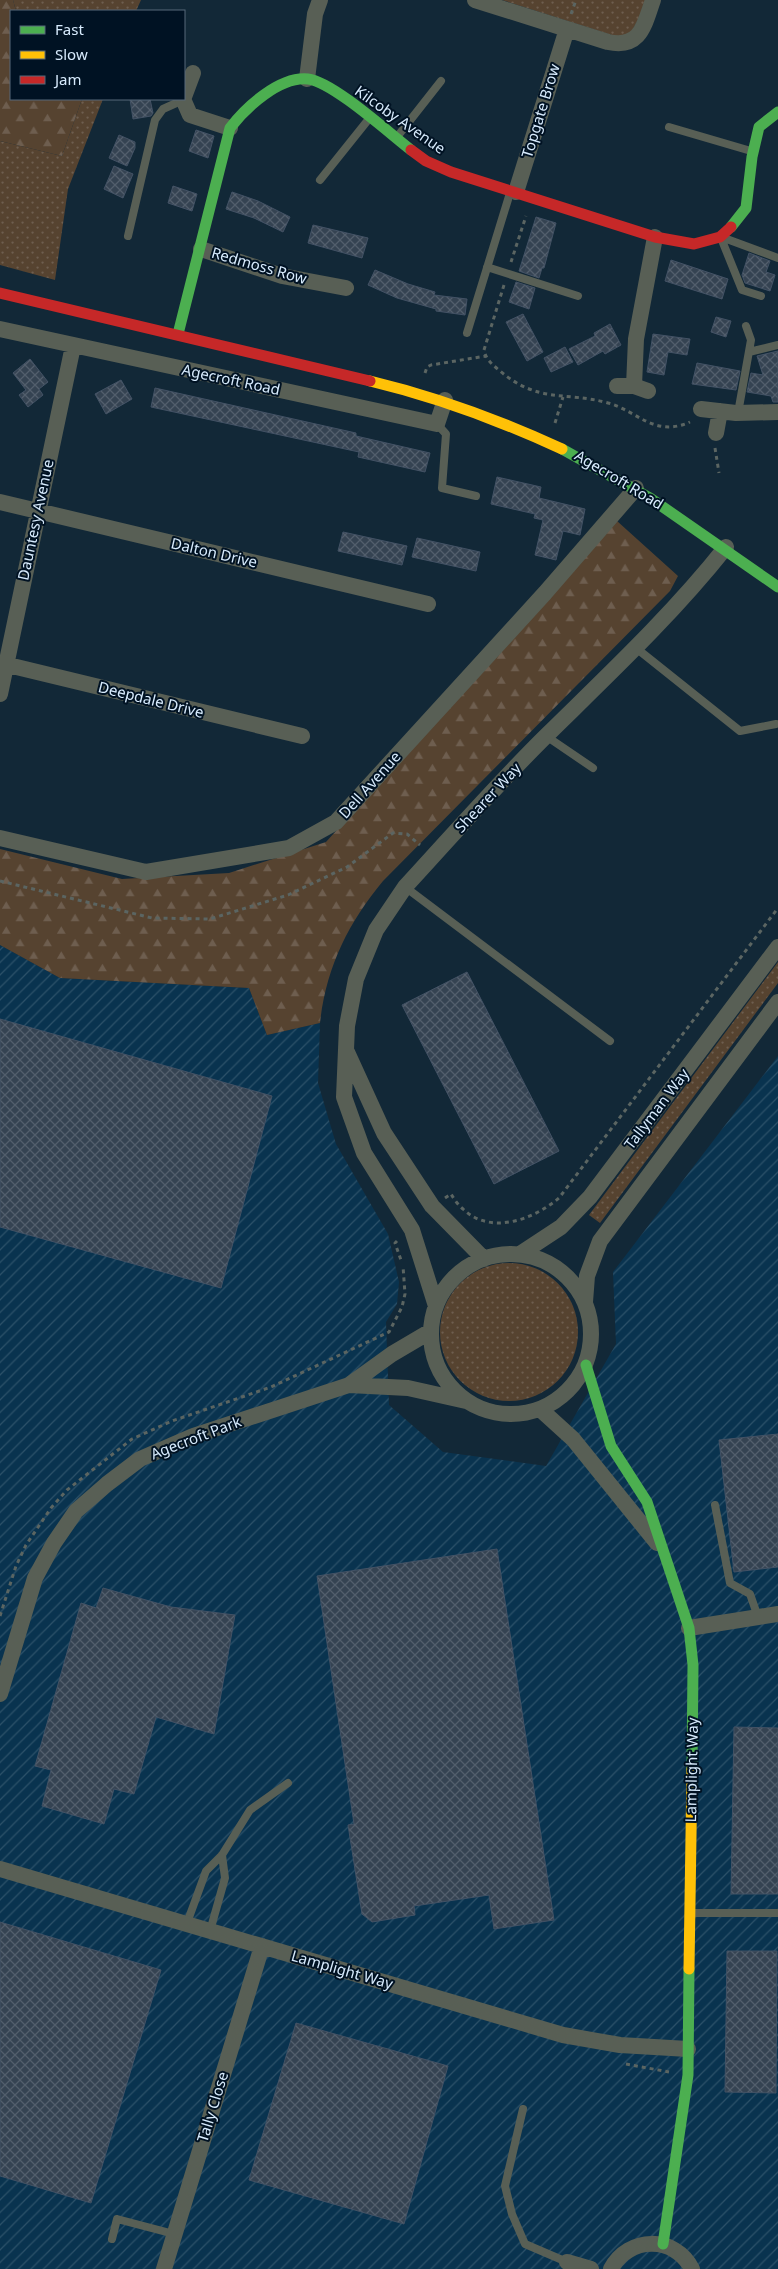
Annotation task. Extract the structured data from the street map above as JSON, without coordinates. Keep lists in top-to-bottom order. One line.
{"streets":{"street":["Topgate Brow","Kilcoby Avenue","Redmoss Row","Agecroft Road","Dauntesy Avenue","Dalton Drive","Deepdale Drive","Dell Avenue","Shearer Way","Tallyman Way","Agecroft Park","Lamplight Way","Tally Close"]},"crossings":[["Topgate Brow","Kilcoby Avenue"],["Agecroft Road","Dauntesy Avenue"],["Agecroft Road","Dell Avenue"],["Agecroft Road","Shearer Way"],["Dauntesy Avenue","Dalton Drive"],["Dauntesy Avenue","Deepdale Drive"],["Shearer Way","Tallyman Way"],["Shearer Way","Lamplight Way"],["Tallyman Way","Lamplight Way"],["Lamplight Way","Tally Close"]],"legend":["Fast","Slow","Jam"]}
